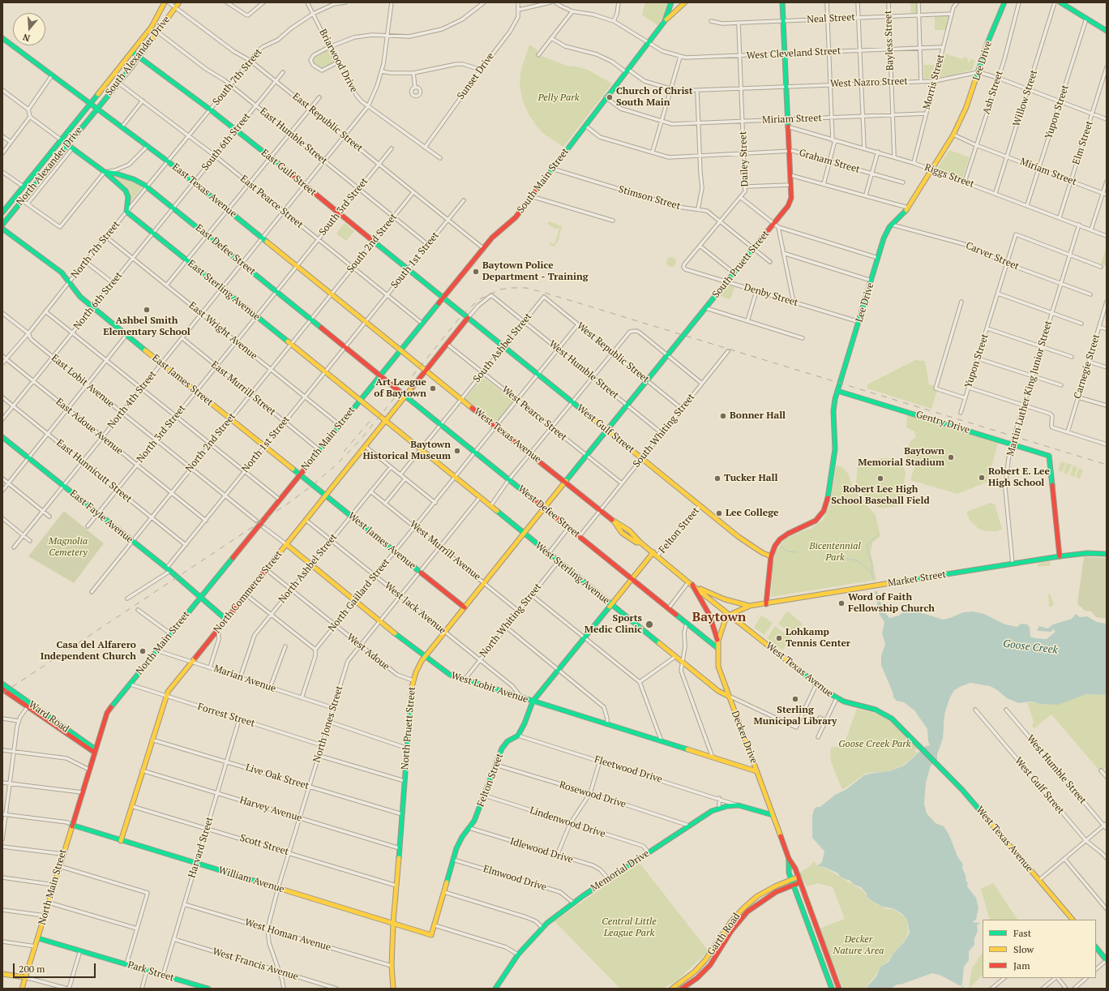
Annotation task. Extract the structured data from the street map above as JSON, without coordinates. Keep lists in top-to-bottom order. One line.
{"streets":{"street":["Neal Street","Bayless Street","West Cleveland Street","South Alexander Drive","Briarwood Drive","Lee Drive","Sunset Drive","South 7th Street","Morris Street","West Nazro Street","Ash Street","Willow Street","Yupon Street","Miriam Street","East Republic Street","East Humble Street","South 6th Street","Elm Street","Dailey Street","Graham Street","North Alexander Drive","East Gulf Street","Riggs Street","South Main Street","East Texas Avenue","Stimson Street","East Pearce Street","South 3rd Street","South 2nd Street","North 7th Street","East Defee Street","Carver Street","South 1st Street","South Pruett Street","East Sterling Avenue","Denby Street","North 6th Street","East Wright Avenue","South Ashbel Street","West Republic Street","Carnegie Street","West Humble Street","East James Street","East Lobit Avenue","East Murrill Street","Martin Luther King Junior Street","North 4th Street","West Pearce Street","Gentry Drive","East Adoue Avenue","West Gulf Street","South Whiting Street","North 3rd Street","West Texas Avenue","North Main Street","North 2nd Street","North 1st Street","East Hunnicutt Street","West Defee Street","East Fayle Avenue","Felton Street","West James Avenue","West Murrill Avenue","North Ashbel Street","West Sterling Avenue","Market Street","North Commerce Street","North Gaillard Street","West Jack Avenue","North Whiting Street","West Adoue","Marian Avenue","West Lobit Avenue","Forrest Street","Ward Road","North Jones Street","North Pruett Street","Decker Drive","Fleetwood Drive","Live Oak Street","Rosewood Drive","Harvey Avenue","Lindenwood Drive","Scott Street","Harvard Street","Idlewood Drive","Memorial Drive","Elmwood Drive","William Avenue","Garth Road","West Homan Avenue","West Francis Avenue","Park Street"]},"crossings":[["Neal Street","Bayless Street"],["Neal Street","Morris Street"],["Neal Street","Dailey Street"],["Neal Street","South Pruett Street"],["Bayless Street","West Cleveland Street"],["Bayless Street","West Nazro Street"],["Bayless Street","Miriam Street"],["Bayless Street","Riggs Street"],["West Cleveland Street","Morris Street"],["West Cleveland Street","Dailey Street"],["West Cleveland Street","South Main Street"],["West Cleveland Street","South Pruett Street"],["South Alexander Drive","East Republic Street"],["South Alexander Drive","East Humble Street"],["South Alexander Drive","North Alexander Drive"],["South Alexander Drive","East Gulf Street"],["South Alexander Drive","East Texas Avenue"],["South Alexander Drive","East Pearce Street"],["Briarwood Drive","Sunset Drive"],["Briarwood Drive","South 7th Street"],["Briarwood Drive","North 4th Street"],["Lee Drive","West Nazro Street"],["Lee Drive","Miriam Street"],["Lee Drive","Dailey Street"],["Lee Drive","Riggs Street"],["Lee Drive","Carver Street"],["Lee Drive","Denby Street"],["Lee Drive","Gentry Drive"],["Lee Drive","West Gulf Street"],["Lee Drive","Market Street"],["South 7th Street","East Republic Street"],["South 7th Street","East Humble Street"],["South 7th Street","East Gulf Street"],["South 7th Street","East Pearce Street"],["South 7th Street","North 7th Street"],["Morris Street","West Nazro Street"],["Morris Street","Miriam Street"],["Morris Street","Riggs Street"],["West Nazro Street","Ash Street"],["West Nazro Street","Willow Street"],["West Nazro Street","Yupon Street"],["West Nazro Street","Elm Street"],["West Nazro Street","Dailey Street"],["West Nazro Street","South Main Street"],["West Nazro Street","South Pruett Street"],["Ash Street","Miriam Street"],["Ash Street","Riggs Street"],["Willow Street","Miriam Street"],["Willow Street","Riggs Street"],["Yupon Street","Miriam Street"],["Yupon Street","Riggs Street"],["Yupon Street","Carver Street"],["Yupon Street","Martin Luther King Junior Street"],["Miriam Street","Elm Street"],["Miriam Street","Dailey Street"],["Miriam Street","South Main Street"],["Miriam Street","South Pruett Street"],["East Republic Street","South 6th Street"],["East Republic Street","South Main Street"],["East Republic Street","South 3rd Street"],["East Republic Street","South 2nd Street"],["East Republic Street","South 1st Street"],["East Republic Street","North 4th Street"],["East Humble Street","South 6th Street"],["East Humble Street","South 3rd Street"],["East Humble Street","South 2nd Street"],["East Humble Street","South 1st Street"],["East Humble Street","North 4th Street"],["South 6th Street","East Gulf Street"],["South 6th Street","East Texas Avenue"],["South 6th Street","East Pearce Street"],["South 6th Street","North 6th Street"],["Elm Street","Riggs Street"],["Dailey Street","Graham Street"],["Dailey Street","South Pruett Street"],["Graham Street","South Main Street"],["Graham Street","South Pruett Street"],["North Alexander Drive","East Texas Avenue"],["North Alexander Drive","East Defee Street"],["East Gulf Street","South Main Street"],["East Gulf Street","South 3rd Street"],["East Gulf Street","South 2nd Street"],["East Gulf Street","South 1st Street"],["East Gulf Street","North 4th Street"],["East Gulf Street","West Gulf Street"],["Riggs Street","South Pruett Street"],["Riggs Street","Martin Luther King Junior Street"],["South Main Street","East Texas Avenue"],["South Main Street","Stimson Street"],["South Main Street","East Pearce Street"],["South Main Street","West Gulf Street"],["South Main Street","West Texas Avenue"],["South Main Street","North Main Street"],["East Texas Avenue","South 3rd Street"],["East Texas Avenue","South 2nd Street"],["East Texas Avenue","North 7th Street"],["East Texas Avenue","South 1st Street"],["East Texas Avenue","North 6th Street"],["East Texas Avenue","North 4th Street"],["East Texas Avenue","North 3rd Street"],["East Texas Avenue","West Texas Avenue"],["East Texas Avenue","North Main Street"],["East Texas Avenue","North 2nd Street"],["East Texas Avenue","North 1st Street"],["Stimson Street","South Pruett Street"],["East Pearce Street","South 3rd Street"],["East Pearce Street","South 2nd Street"],["East Pearce Street","North 7th Street"],["East Pearce Street","South 1st Street"],["East Pearce Street","North 4th Street"],["South 3rd Street","North 3rd Street"],["South 2nd Street","North 2nd Street"],["North 7th Street","East Defee Street"],["North 7th Street","East Sterling Avenue"],["North 7th Street","East Wright Avenue"],["North 7th Street","East James Street"],["North 7th Street","East Lobit Avenue"],["North 7th Street","East Adoue Avenue"],["East Defee Street","North 6th Street"],["East Defee Street","North 4th Street"],["East Defee Street","North 3rd Street"],["East Defee Street","North Main Street"],["East Defee Street","North 2nd Street"],["East Defee Street","North 1st Street"],["East Defee Street","West Defee Street"],["Carver Street","Martin Luther King Junior Street"],["South 1st Street","North 1st Street"],["South Pruett Street","Denby Street"],["South Pruett Street","West Republic Street"],["South Pruett Street","West Humble Street"],["South Pruett Street","West Pearce Street"],["South Pruett Street","West Gulf Street"],["South Pruett Street","West Texas Avenue"],["South Pruett Street","North Pruett Street"],["East Sterling Avenue","North 6th Street"],["East Sterling Avenue","North 4th Street"],["East Sterling Avenue","North 3rd Street"],["East Sterling Avenue","North Main Street"],["East Sterling Avenue","North 2nd Street"],["East Sterling Avenue","North 1st Street"],["East Sterling Avenue","West Sterling Avenue"],["North 6th Street","East Wright Avenue"],["North 6th Street","East James Street"],["North 6th Street","East Lobit Avenue"],["North 6th Street","East Adoue Avenue"],["North 6th Street","East Hunnicutt Street"],["East Wright Avenue","North 4th Street"],["East Wright Avenue","North 3rd Street"],["East Wright Avenue","North Main Street"],["East Wright Avenue","North 2nd Street"],["East Wright Avenue","North 1st Street"],["South Ashbel Street","West Republic Street"],["South Ashbel Street","West Humble Street"],["South Ashbel Street","West Pearce Street"],["South Ashbel Street","West Gulf Street"],["South Ashbel Street","West Texas Avenue"],["West Republic Street","South Whiting Street"],["West Republic Street","North Gaillard Street"],["West Humble Street","West Gulf Street"],["West Humble Street","South Whiting Street"],["West Humble Street","North Commerce Street"],["West Humble Street","North Gaillard Street"],["East James Street","North 4th Street"],["East James Street","North 3rd Street"],["East James Street","North Main Street"],["East James Street","North 2nd Street"],["East James Street","North 1st Street"],["East James Street","West James Avenue"],["East Lobit Avenue","North 4th Street"],["East Lobit Avenue","North 3rd Street"],["East Lobit Avenue","North 2nd Street"],["East Lobit Avenue","North 1st Street"],["East Murrill Street","North 4th Street"],["East Murrill Street","North 3rd Street"],["East Murrill Street","North Main Street"],["East Murrill Street","North 2nd Street"],["East Murrill Street","North 1st Street"],["Martin Luther King Junior Street","Gentry Drive"],["Martin Luther King Junior Street","Market Street"],["North 4th Street","East Adoue Avenue"],["North 4th Street","East Hunnicutt Street"],["North 4th Street","East Fayle Avenue"],["West Pearce Street","South Whiting Street"],["West Pearce Street","North Commerce Street"],["West Pearce Street","North Gaillard Street"],["Gentry Drive","Market Street"],["East Adoue Avenue","North 3rd Street"],["East Adoue Avenue","North 2nd Street"],["East Adoue Avenue","North 1st Street"],["West Gulf Street","South Whiting Street"],["West Gulf Street","Felton Street"],["West Gulf Street","North Commerce Street"],["West Gulf Street","North Gaillard Street"],["South Whiting Street","West Texas Avenue"],["North 3rd Street","East Hunnicutt Street"],["North 3rd Street","East Fayle Avenue"],["West Texas Avenue","North Main Street"],["West Texas Avenue","Felton Street"],["West Texas Avenue","West Sterling Avenue"],["West Texas Avenue","Market Street"],["West Texas Avenue","North Commerce Street"],["West Texas Avenue","North Gaillard Street"],["West Texas Avenue","North Pruett Street"],["West Texas Avenue","Decker Drive"],["North Main Street","West Defee Street"],["North Main Street","East Fayle Avenue"],["North Main Street","West James Avenue"],["North Main Street","West Sterling Avenue"],["North Main Street","Marian Avenue"],["North Main Street","Forrest Street"],["North Main Street","Ward Road"],["North Main Street","William Avenue"],["North Main Street","Park Street"],["North 2nd Street","East Hunnicutt Street"],["North 2nd Street","East Fayle Avenue"],["North 1st Street","East Hunnicutt Street"],["North 1st Street","East Fayle Avenue"],["West Defee Street","Felton Street"],["West Defee Street","North Commerce Street"],["West Defee Street","North Gaillard Street"],["West Defee Street","North Pruett Street"],["West Defee Street","Decker Drive"],["East Fayle Avenue","North Commerce Street"],["Felton Street","West Sterling Avenue"],["Felton Street","West Lobit Avenue"],["Felton Street","Fleetwood Drive"],["Felton Street","Rosewood Drive"],["Felton Street","Lindenwood Drive"],["Felton Street","Idlewood Drive"],["Felton Street","Elmwood Drive"],["Felton Street","William Avenue"],["West James Avenue","North Ashbel Street"],["West James Avenue","North Commerce Street"],["West James Avenue","North Gaillard Street"],["West James Avenue","North Jones Street"],["West James Avenue","North Pruett Street"],["West Murrill Avenue","North Ashbel Street"],["West Murrill Avenue","North Gaillard Street"],["West Murrill Avenue","North Whiting Street"],["West Murrill Avenue","North Jones Street"],["West Murrill Avenue","North Pruett Street"],["North Ashbel Street","West Jack Avenue"],["North Ashbel Street","West Adoue"],["North Ashbel Street","Marian Avenue"],["North Ashbel Street","West Lobit Avenue"],["West Sterling Avenue","North Commerce Street"],["West Sterling Avenue","North Gaillard Street"],["West Sterling Avenue","North Whiting Street"],["West Sterling Avenue","North Jones Street"],["West Sterling Avenue","North Pruett Street"],["West Sterling Avenue","Decker Drive"],["Market Street","Decker Drive"],["North Commerce Street","West Jack Avenue"],["North Commerce Street","West Adoue"],["North Commerce Street","Marian Avenue"],["North Commerce Street","West Lobit Avenue"],["North Commerce Street","Forrest Street"],["North Commerce Street","Live Oak Street"],["North Commerce Street","Harvey Avenue"],["North Commerce Street","Scott Street"],["North Commerce Street","William Avenue"],["North Gaillard Street","West Jack Avenue"],["North Gaillard Street","West Adoue"],["North Gaillard Street","Marian Avenue"],["North Gaillard Street","West Lobit Avenue"],["West Jack Avenue","North Whiting Street"],["West Jack Avenue","West Lobit Avenue"],["West Jack Avenue","North Jones Street"],["West Jack Avenue","North Pruett Street"],["North Whiting Street","West Lobit Avenue"],["West Adoue","North Jones Street"],["West Adoue","North Pruett Street"],["Marian Avenue","North Jones Street"],["West Lobit Avenue","North Jones Street"],["West Lobit Avenue","North Pruett Street"],["West Lobit Avenue","Decker Drive"],["Forrest Street","North Jones Street"],["Forrest Street","Harvard Street"],["North Jones Street","Live Oak Street"],["North Jones Street","Harvey Avenue"],["North Jones Street","Scott Street"],["North Jones Street","William Avenue"],["North Jones Street","West Homan Avenue"],["North Jones Street","West Francis Avenue"],["North Pruett Street","Live Oak Street"],["North Pruett Street","Harvey Avenue"],["North Pruett Street","Scott Street"],["North Pruett Street","William Avenue"],["North Pruett Street","West Homan Avenue"],["Decker Drive","Memorial Drive"],["Decker Drive","Garth Road"],["Fleetwood Drive","Memorial Drive"],["Live Oak Street","Harvard Street"],["Rosewood Drive","Memorial Drive"],["Harvey Avenue","Harvard Street"],["Lindenwood Drive","Memorial Drive"],["Scott Street","Harvard Street"],["Harvard Street","William Avenue"],["Harvard Street","West Homan Avenue"],["Harvard Street","West Francis Avenue"],["Harvard Street","Park Street"],["Idlewood Drive","Memorial Drive"],["Memorial Drive","Elmwood Drive"]],"districts":["Baytown"],"water":["Goose Creek"],"parks":["Pelly Park","Magnolia Cemetery","Bicentennial Park","Goose Creek Park","Central Little League Park","Decker Nature Area"],"places":["Church of Christ South Main","Baytown Police Department - Training","Ashbel Smith Elementary School","Art League of Baytown","Bonner Hall","Baytown Historical Museum","Baytown Memorial Stadium","Robert E. Lee High School","Tucker Hall","Robert Lee High School Baseball Field","Lee College","Word of Faith Fellowship Church","Sports Medic Clinic","Lohkamp Tennis Center","Casa del Alfarero Independent Church","Sterling Municipal Library"],"legend":["Fast","Slow","Jam"],"scale_bar":"200 m","north":"bottom"}
